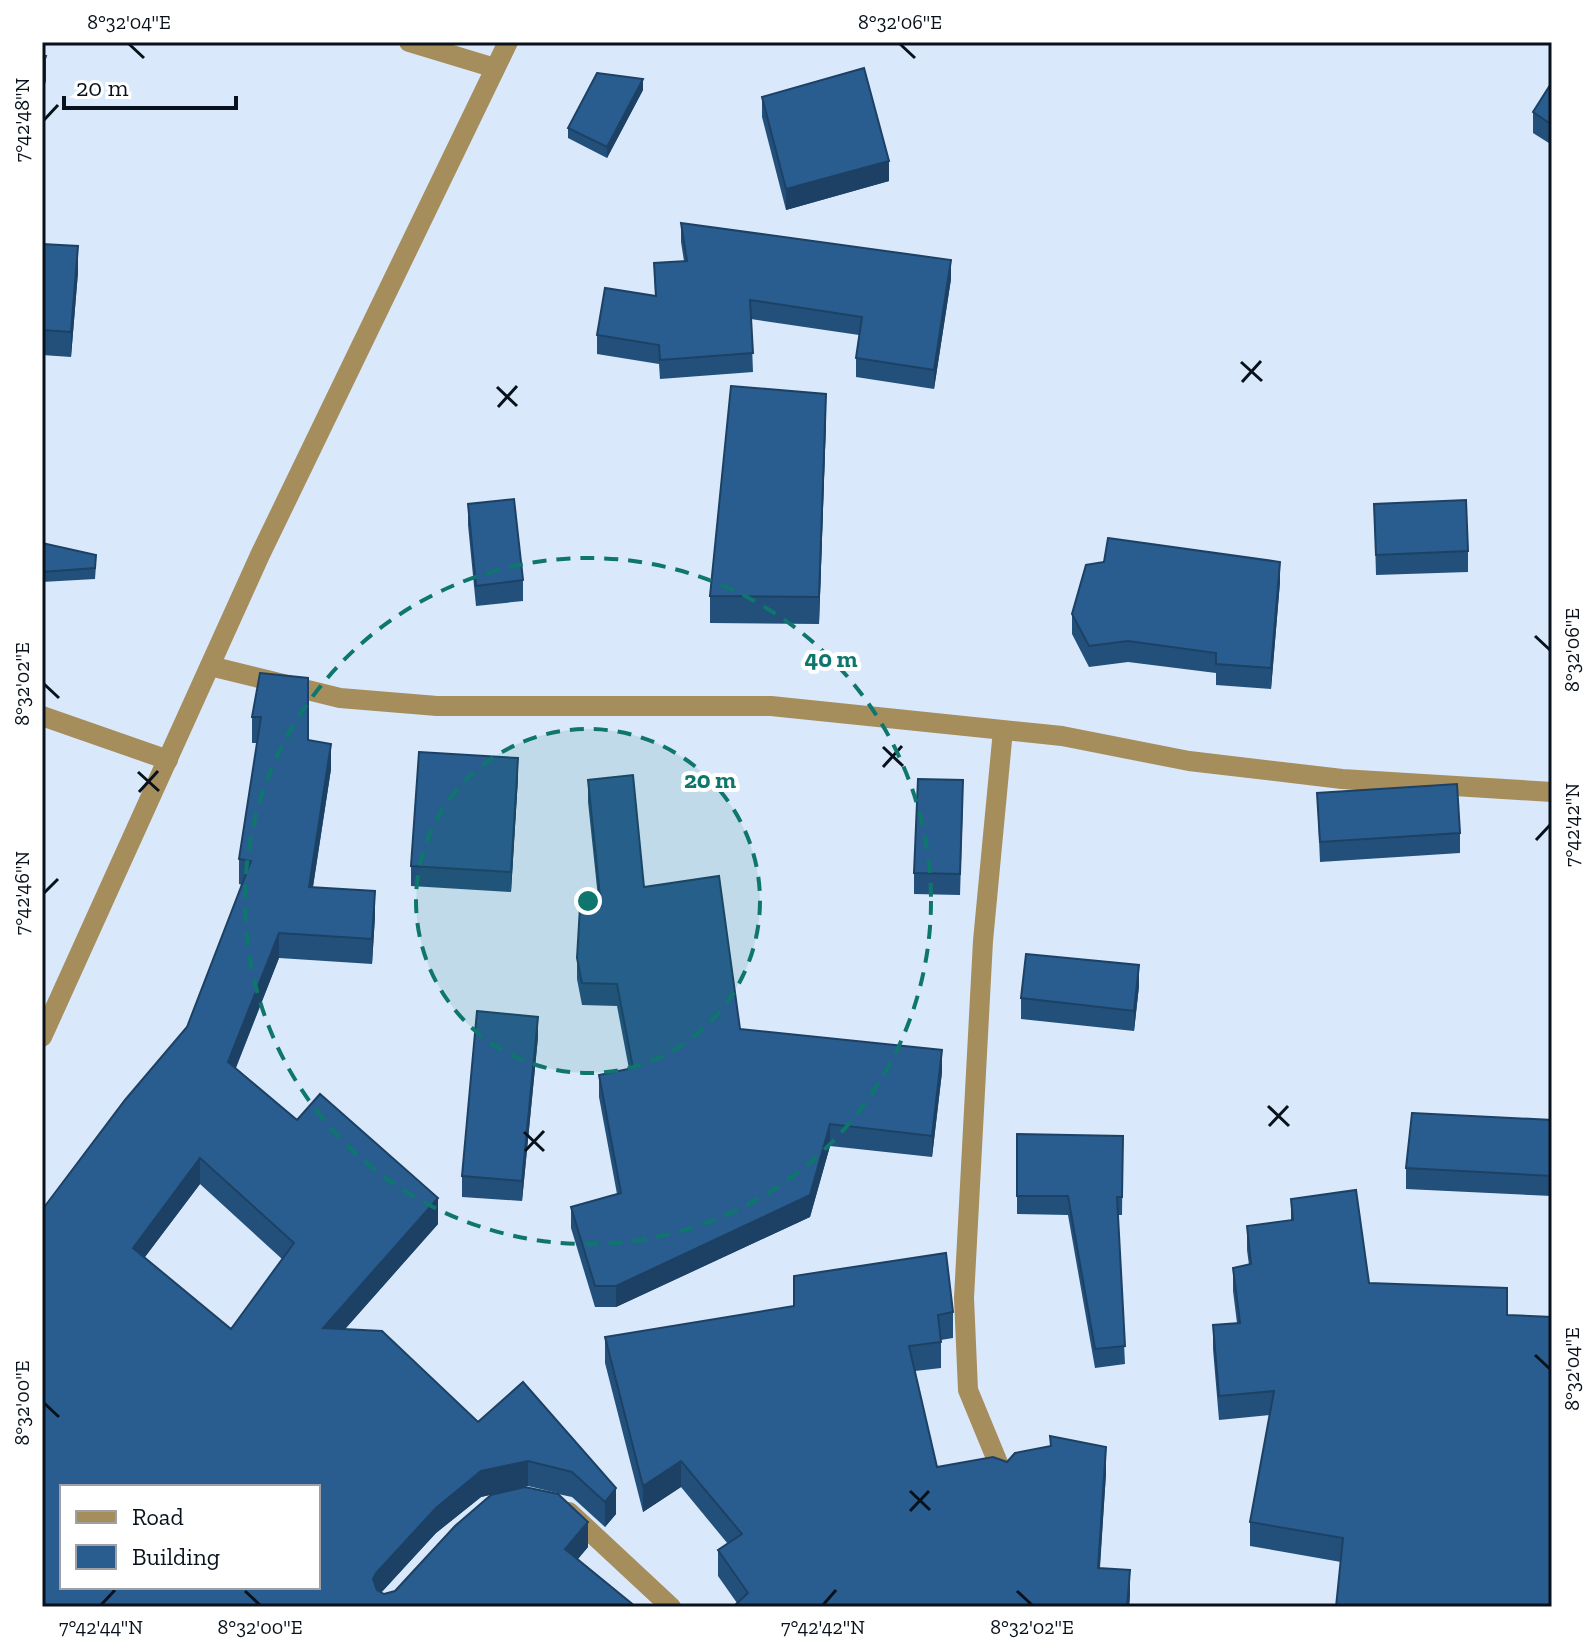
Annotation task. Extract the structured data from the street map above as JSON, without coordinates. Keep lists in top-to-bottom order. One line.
{"legend":["Road","Building"],"scale_bar":"20 m","coordinates":["8°32'04\"E","8°32'06\"E","7°42'48\"N","8°32'02\"E","7°42'42\"N","7°42'46\"N","8°32'00\"E","7°42'44\"N"],"rings":["40 m","20 m"]}
